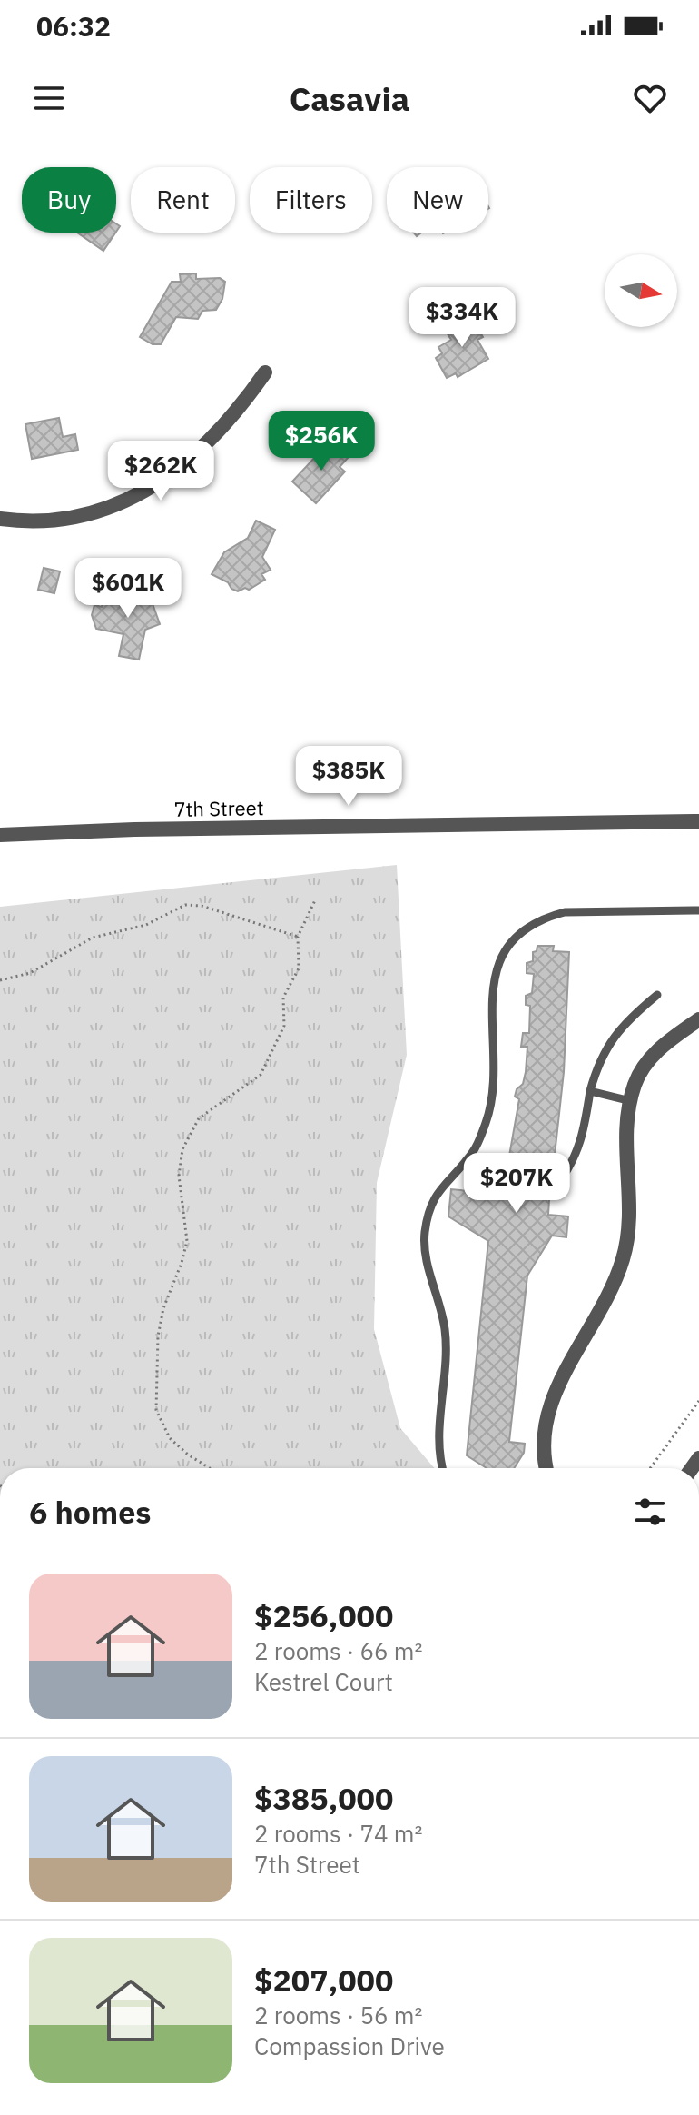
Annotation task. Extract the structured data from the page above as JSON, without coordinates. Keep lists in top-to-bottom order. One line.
{"streets":{"street":["7th Street"]},"north":"right","page":{"status":"06:32","header":"Casavia","chip":["Buy","Rent","Filters","New"],"price":["$334K","$256K","$262K","$601K","$385K","$207K"],"heading":"6 homes","list":[{"name":"$256,000","note":"2 rooms · 66 m² · Kestrel Court"},{"name":"$385,000","note":"2 rooms · 74 m² · 7th Street"},{"name":"$207,000","note":"2 rooms · 56 m² · Compassion Drive"}]}}
